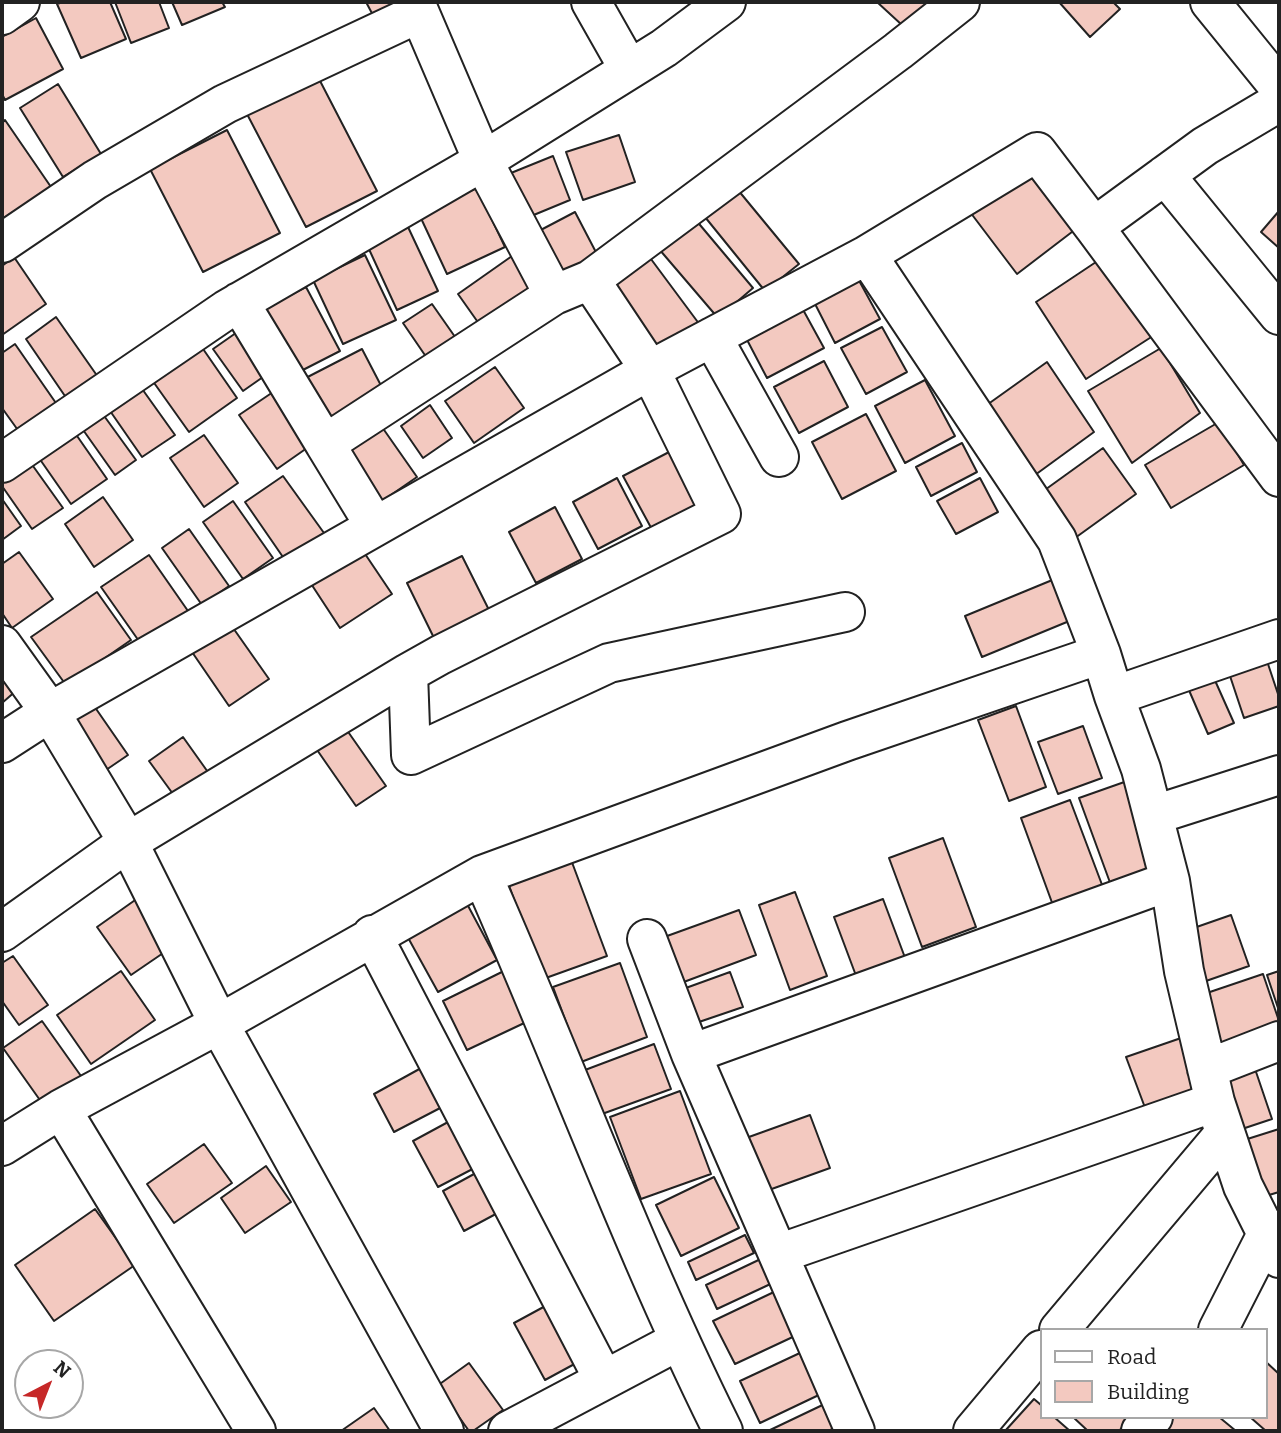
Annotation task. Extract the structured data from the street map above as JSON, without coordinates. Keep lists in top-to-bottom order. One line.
{"legend":["Road","Building"],"north":"top right"}
